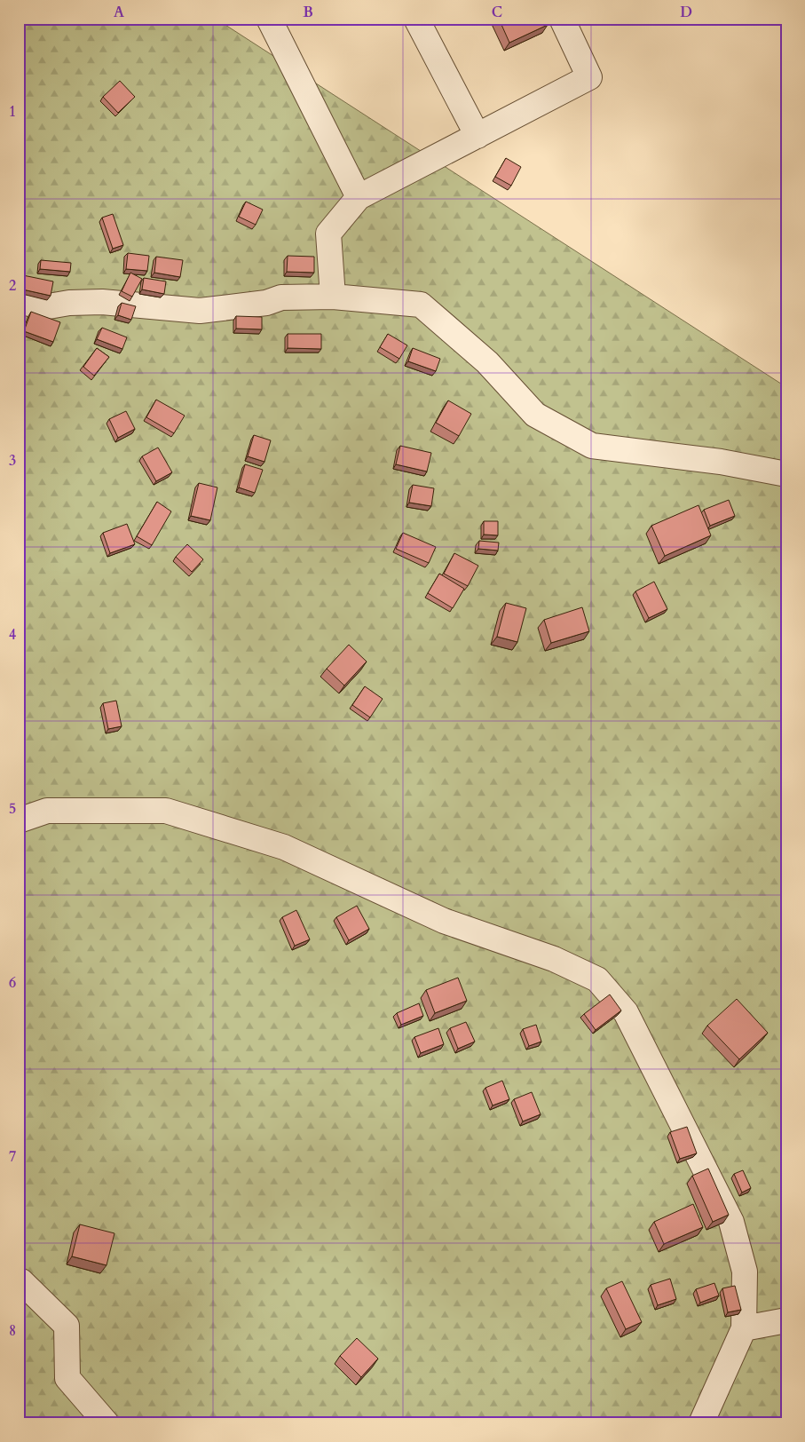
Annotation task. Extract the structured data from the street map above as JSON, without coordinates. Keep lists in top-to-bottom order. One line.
{"grid":{"columns":["A","B","C","D"],"rows":["1","2","3","4","5","6","7","8"]}}
